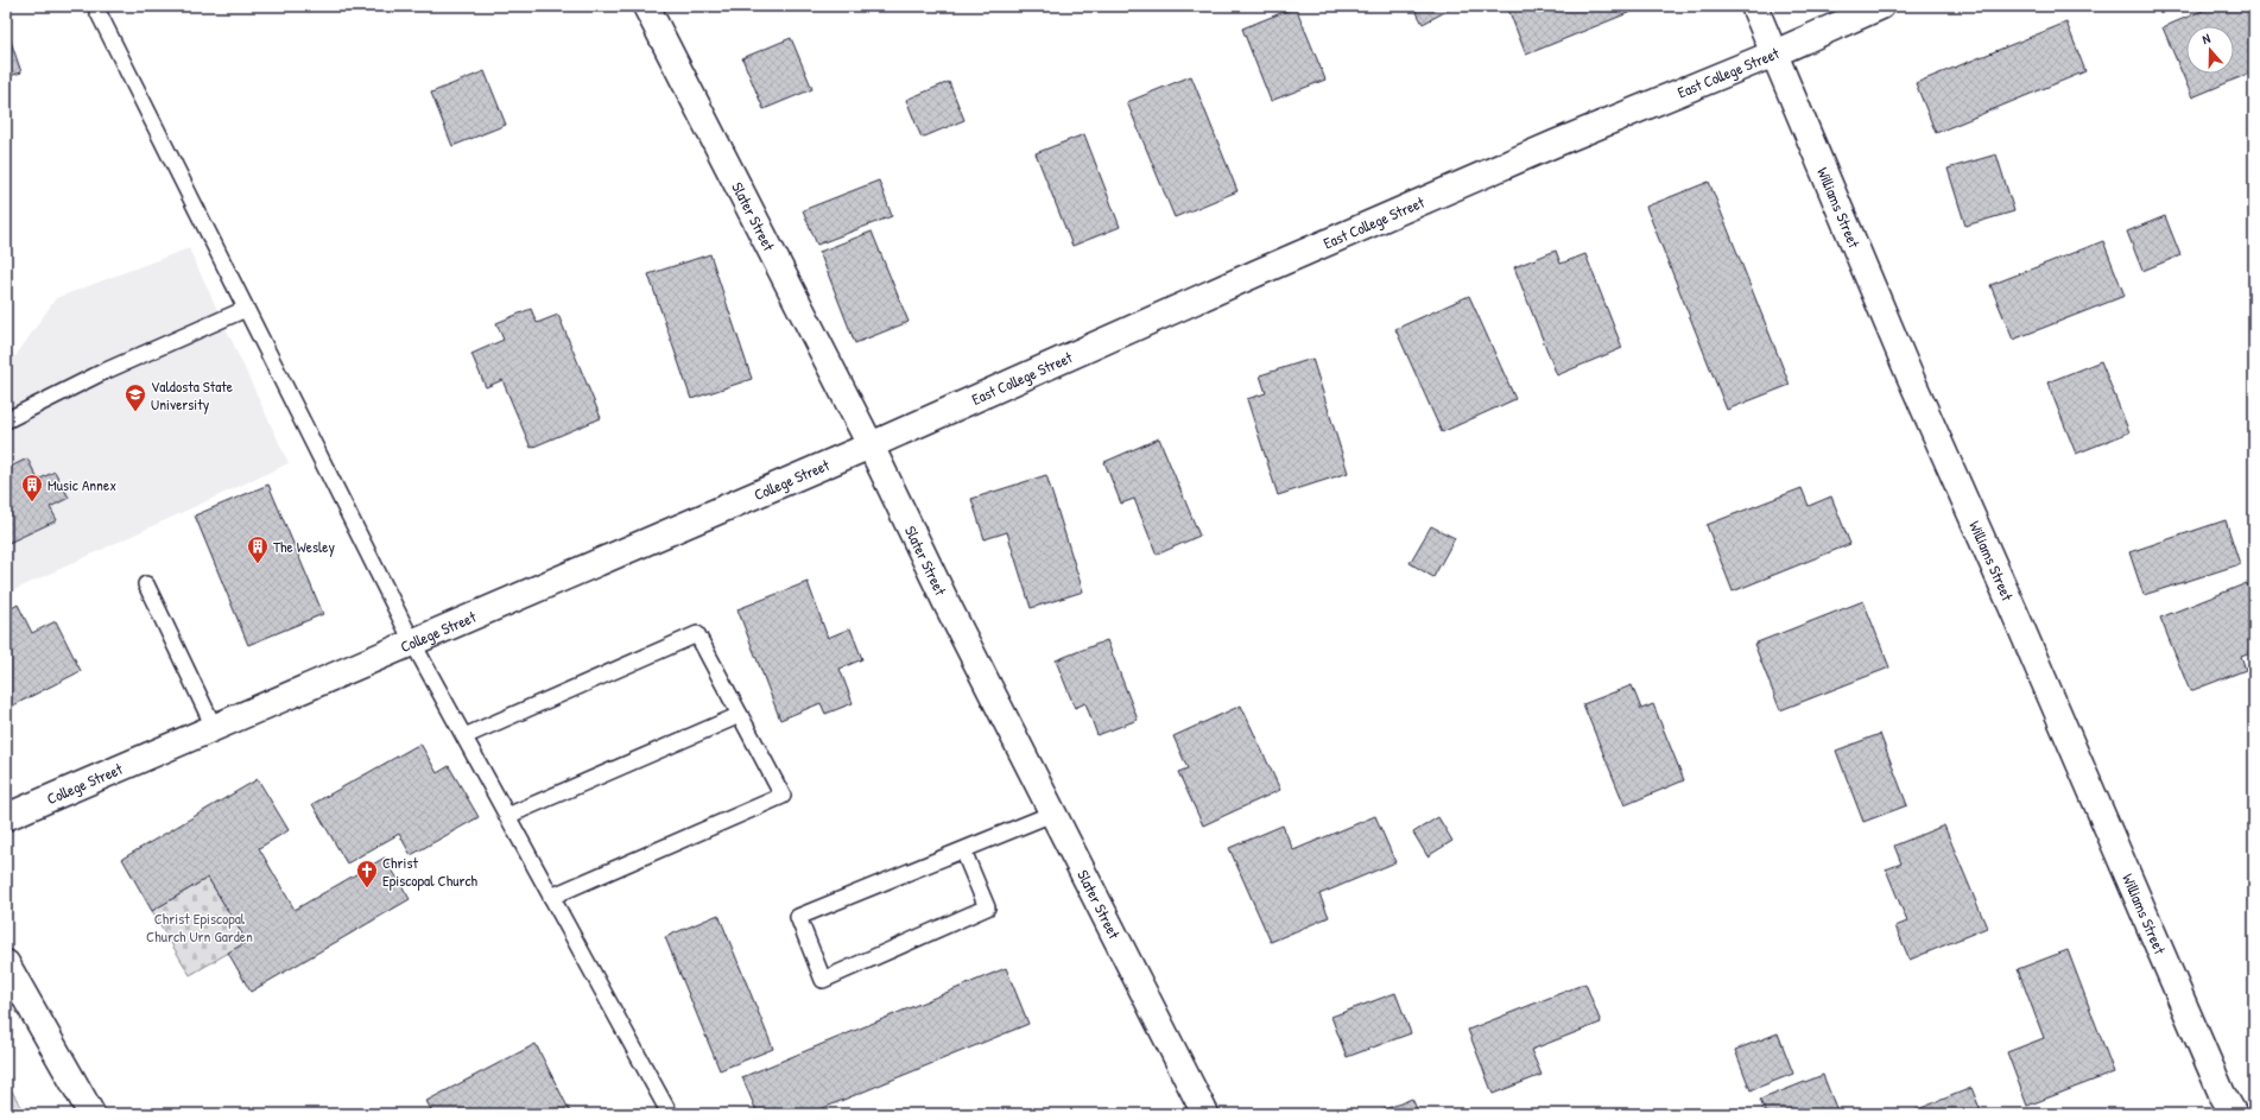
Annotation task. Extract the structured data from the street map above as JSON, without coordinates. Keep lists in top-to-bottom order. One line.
{"streets":{"street":["East College Street","Williams Street","Slater Street","College Street"]},"crossings":[["East College Street","Williams Street"],["East College Street","Slater Street"],["East College Street","College Street"],["Slater Street","College Street"]],"parks":["Christ Episcopal Church Urn Garden"],"places":{"school or university":["Valdosta State University"],"building":["Music Annex","The Wesley"],"church":["Christ Episcopal Church"]},"north":"top"}
